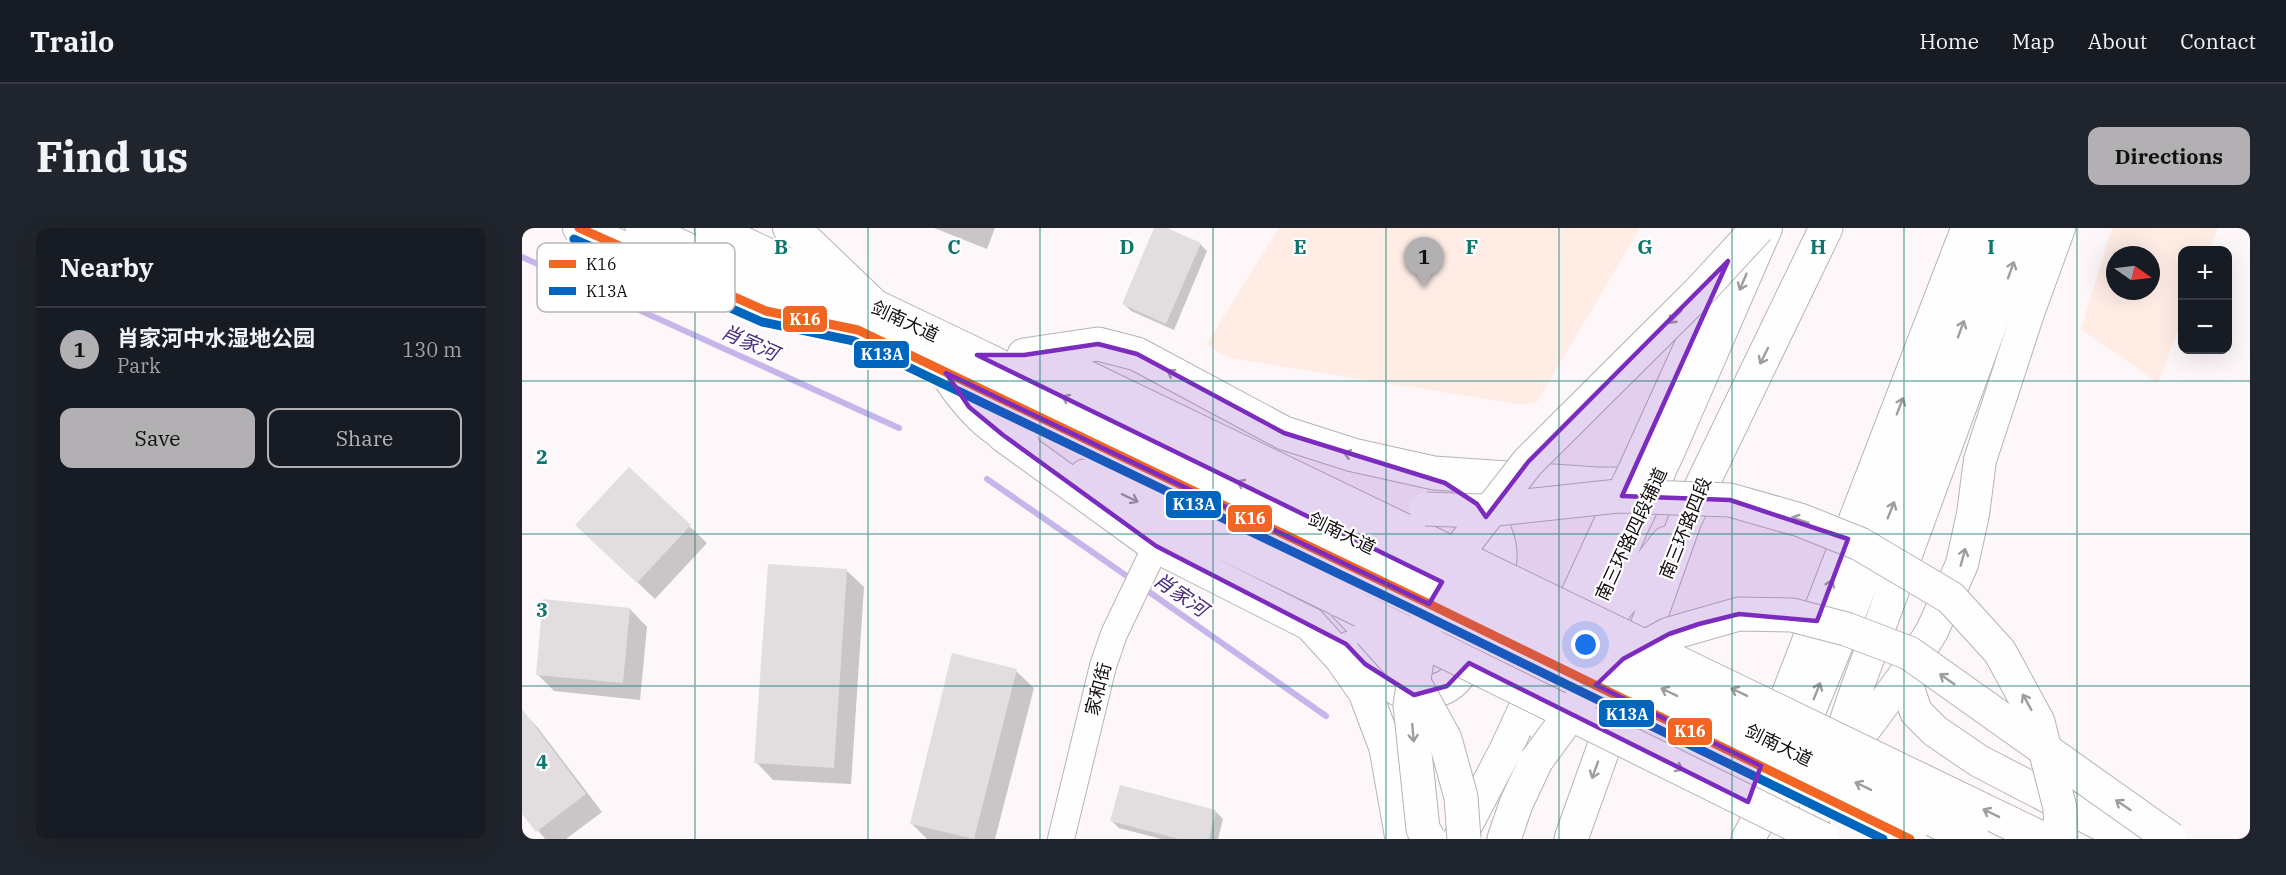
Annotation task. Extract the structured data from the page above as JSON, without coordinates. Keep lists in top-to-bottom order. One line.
{"streets":{"highway":["剑南大道","南三环路四段"],"main road":["南三环路四段辅道"],"street":["家和街"]},"water":["肖家河"],"lines":["transit line K16","transit line K13A"],"legend":["K16","K13A"],"north":"right","page":{"header":"Trailo","nav":["Home","Map","About","Contact"],"buttons":["Directions",["Save","Share"]],"title":"Find us","heading":"Nearby","pins":"1","map_buttons":["+","−"],"list":[{"mark":"1","name":"肖家河中水湿地公园","note":"Park","value":"130 m"}]},"grid":{"columns":["B","C","D","E","F","G","H","I"],"rows":["2","3","4"]}}
